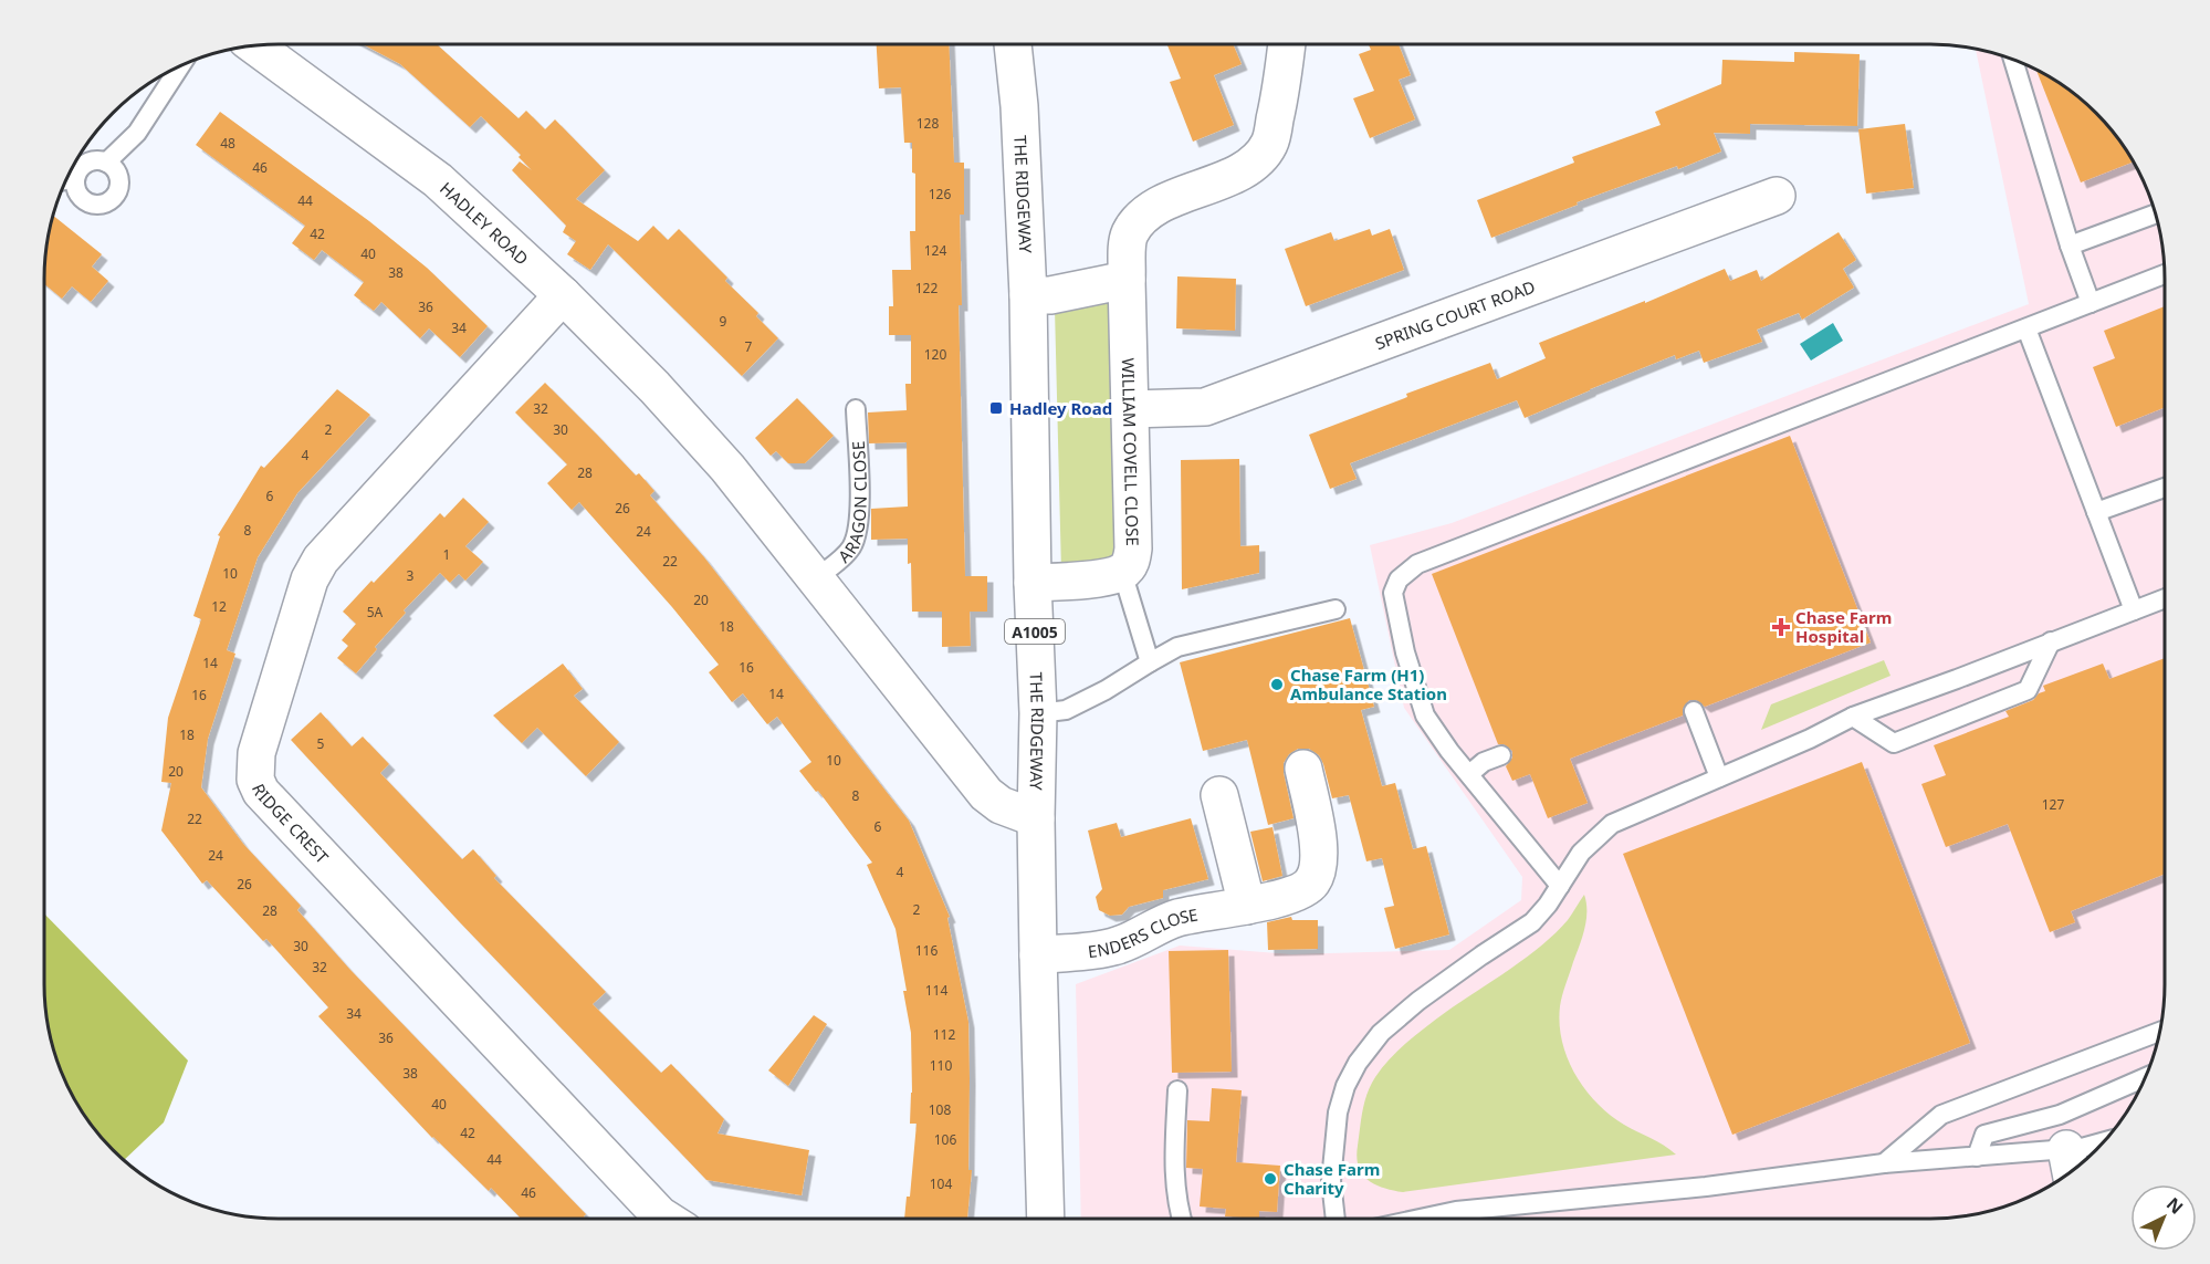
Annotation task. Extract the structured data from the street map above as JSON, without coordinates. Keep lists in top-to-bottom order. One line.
{"streets":{"street":["THE RIDGEWAY","HADLEY ROAD","SPRING COURT ROAD","WILLIAM COVELL CLOSE","A1005","RIDGE CREST","ENDERS CLOSE"],"lane":["ARAGON CLOSE"]},"crossings":[["THE RIDGEWAY","HADLEY ROAD"],["THE RIDGEWAY","ENDERS CLOSE"],["HADLEY ROAD","ARAGON CLOSE"],["HADLEY ROAD","RIDGE CREST"],["SPRING COURT ROAD","WILLIAM COVELL CLOSE"]],"places":{"transit":["Hadley Road"],"health":["Chase Farm Hospital"],"other":["Chase Farm (H1) Ambulance Station","Chase Farm Charity"]},"house_numbers":["128","48","46","126","44","42","124","40","38","122","36","9","34","7","120","32","2","30","4","28","6","26","8","24","1","22","10","3","20","12","5A","18","14","16","14","16","18","5","10","20","8","127","22","6","24","4","26","2","28","30","116","32","114","34","112","36","110","38","40","108","42","106","44","104","46"],"north":"top right"}
